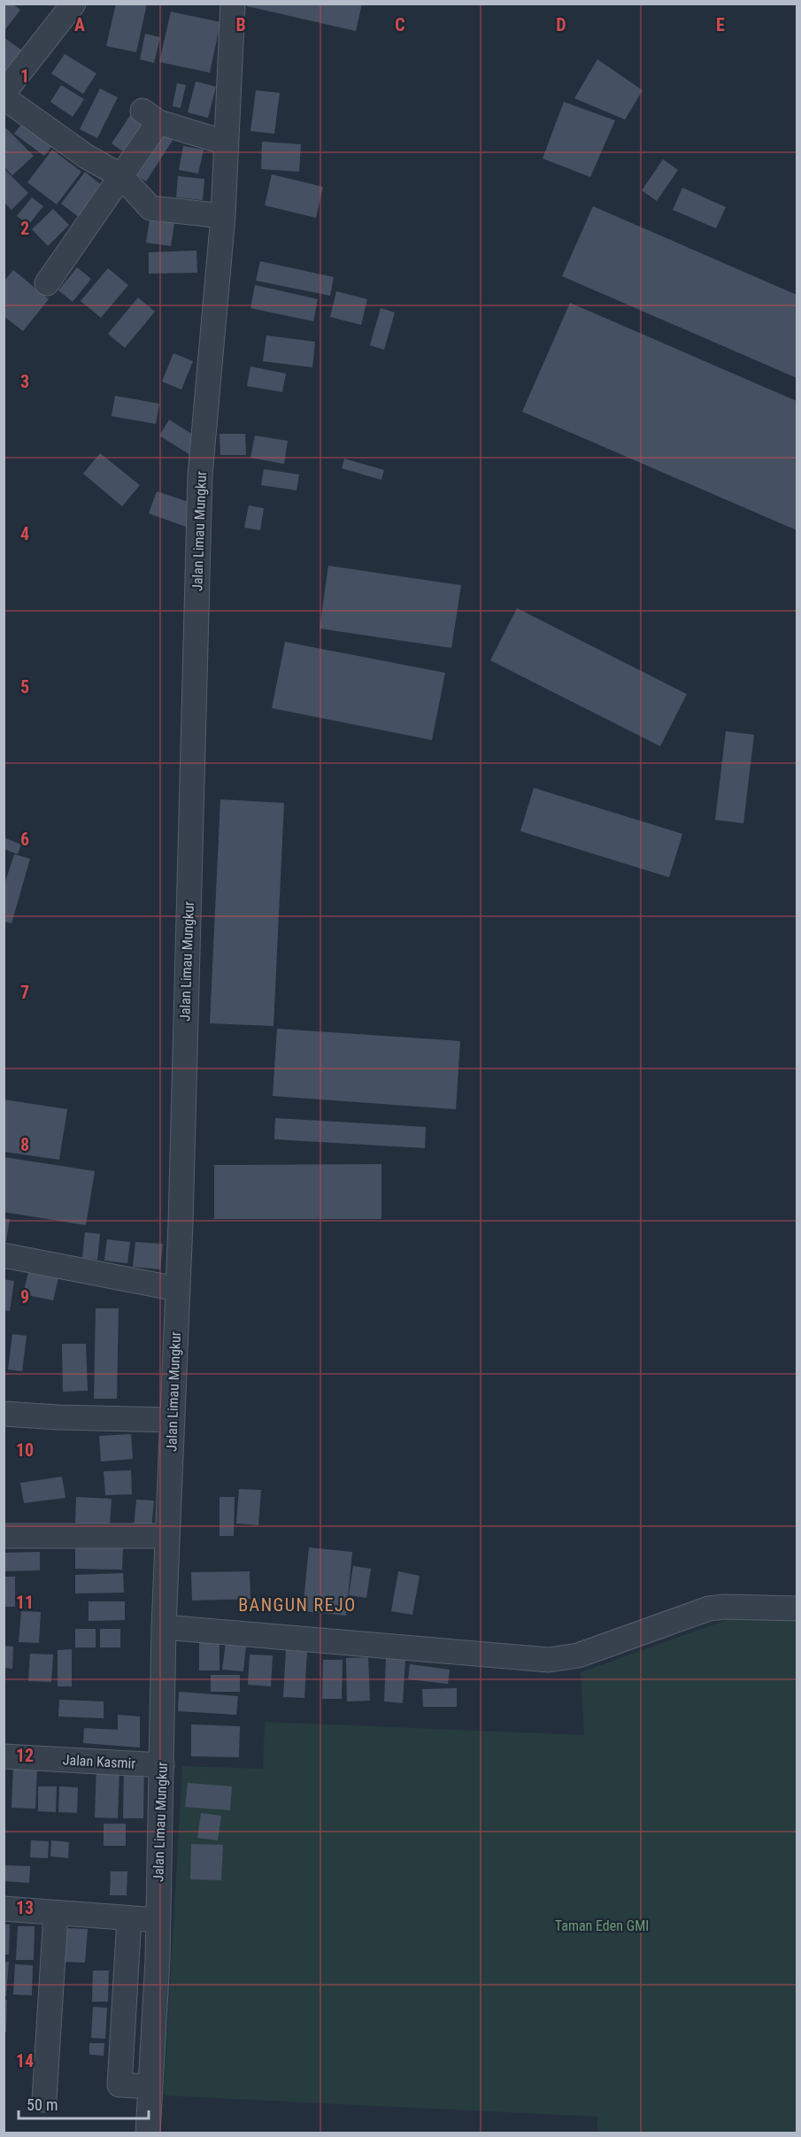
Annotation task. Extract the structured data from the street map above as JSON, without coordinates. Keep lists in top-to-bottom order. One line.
{"streets":{"street":["Jalan Limau Mungkur","Jalan Kasmir"]},"crossings":[["Jalan Limau Mungkur","Jalan Kasmir"]],"districts":["BANGUN REJO"],"parks":["Taman Eden GMI"],"scale_bar":"50 m","grid":{"columns":["A","B","C","D","E"],"rows":["1","2","3","4","5","6","7","8","9","10","11","12","13","14"]}}
